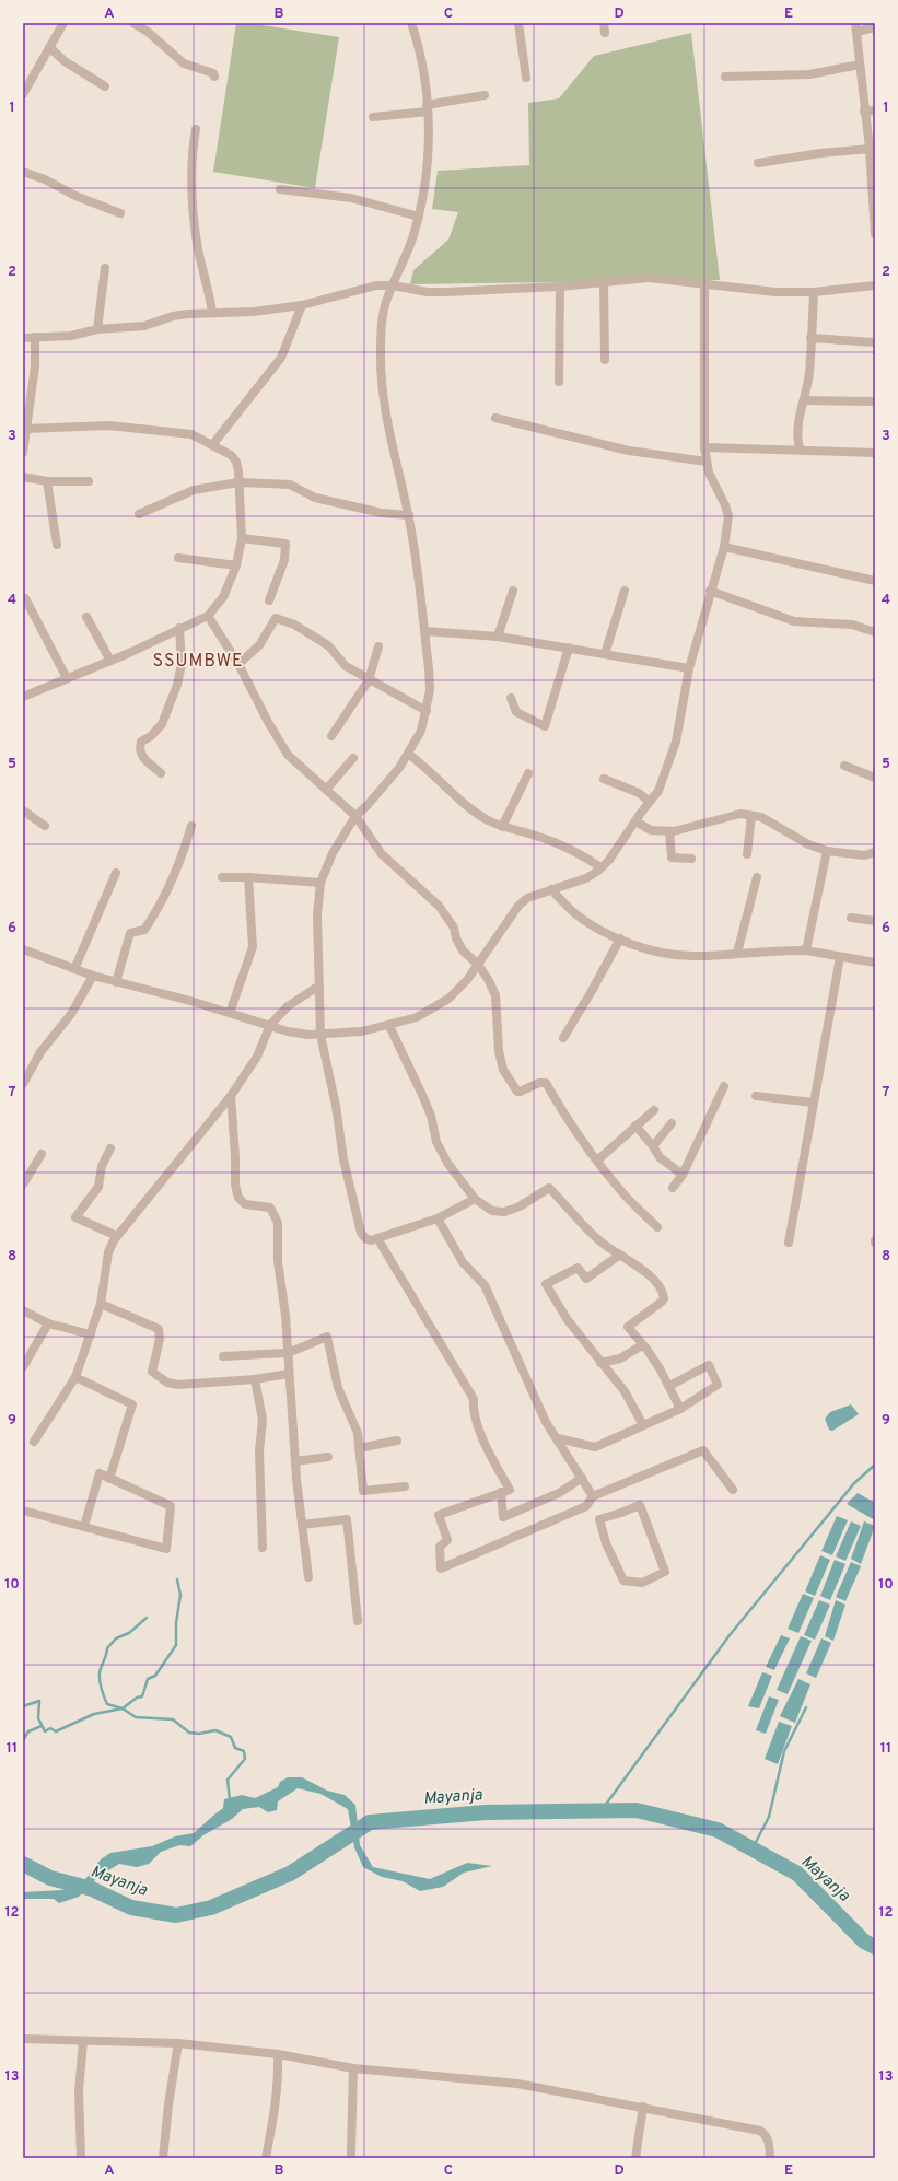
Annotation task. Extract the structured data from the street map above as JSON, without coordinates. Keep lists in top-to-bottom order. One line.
{"districts":["SSUMBWE"],"water":["Mayanja"],"grid":{"columns":["A","B","C","D","E"],"rows":["1","2","3","4","5","6","7","8","9","10","11","12","13"]}}
